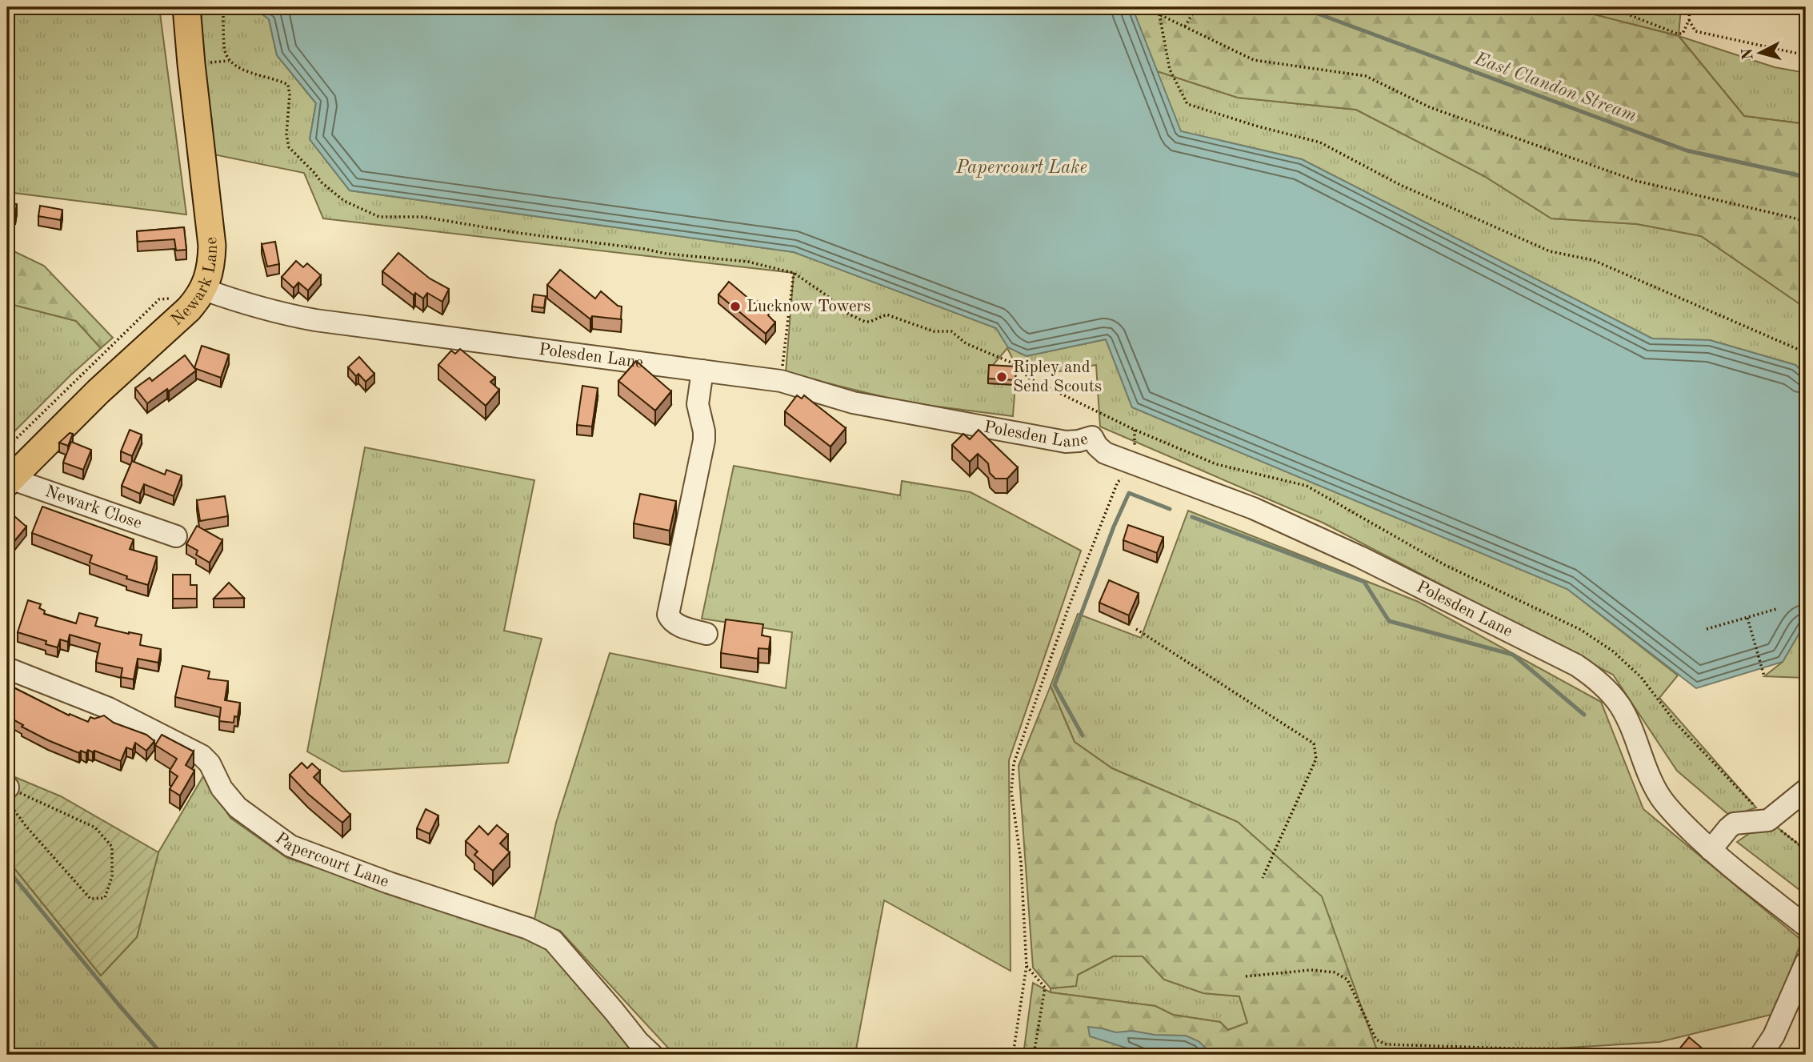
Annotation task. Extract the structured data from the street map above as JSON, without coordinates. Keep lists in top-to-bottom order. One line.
{"streets":{"main road":["Newark Lane"],"street":["Polesden Lane","Newark Close","Papercourt Lane"]},"crossings":[["Newark Lane","Polesden Lane"],["Newark Lane","Newark Close"]],"water":["East Clandon Stream","Papercourt Lake"],"places":["Lucknow Towers","Ripley and Send Scouts"],"north":"left"}
